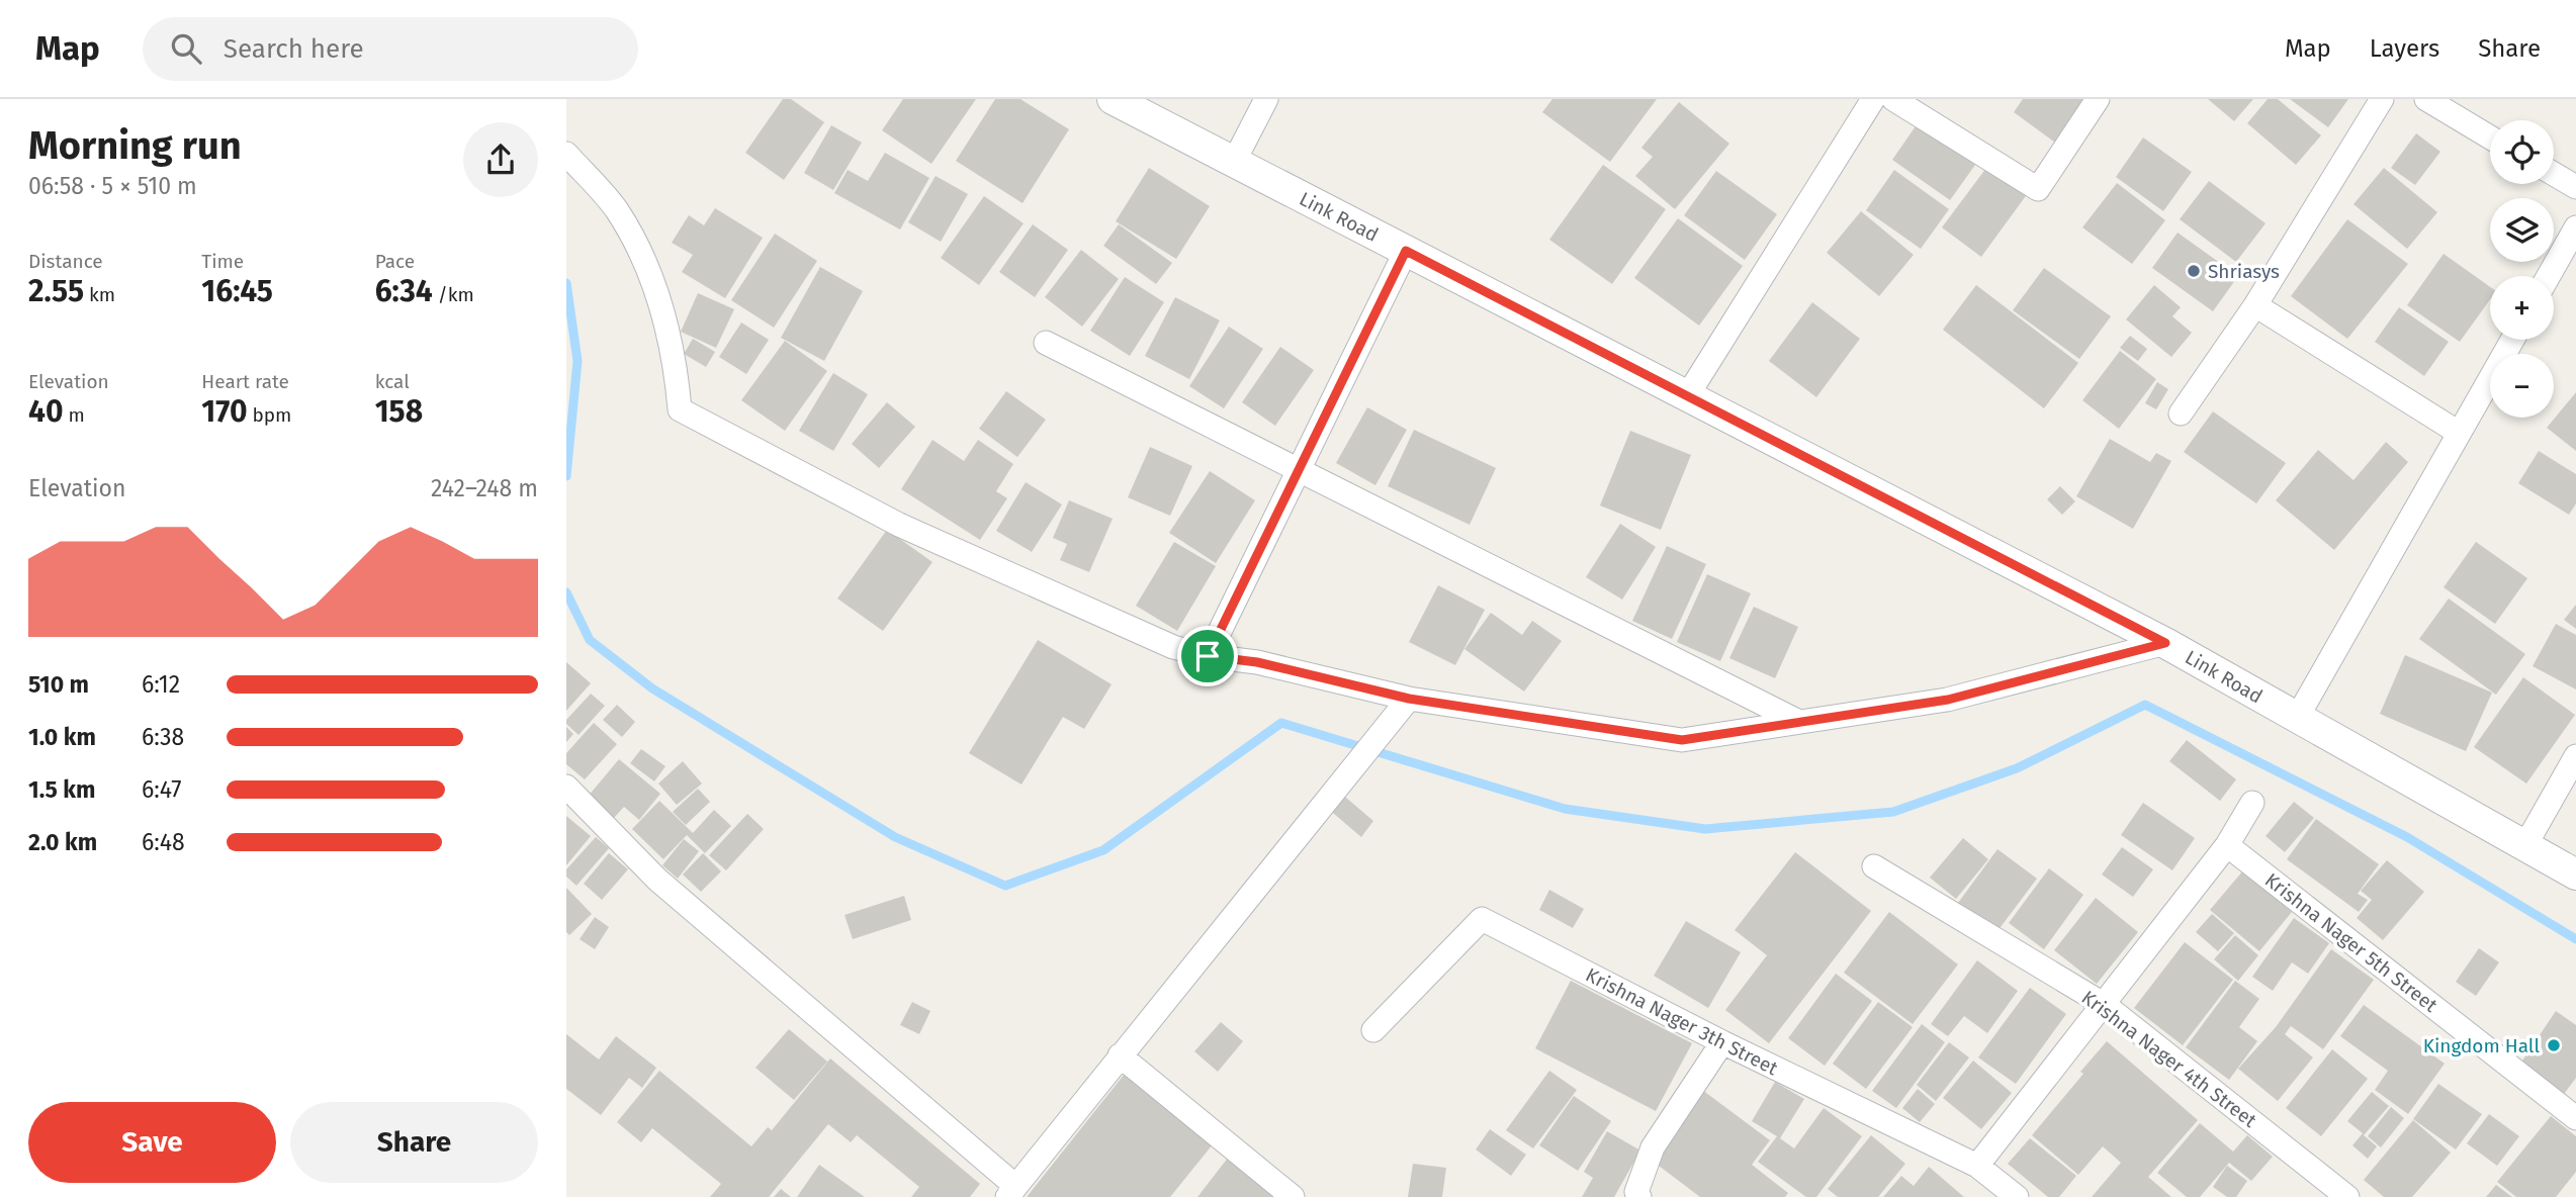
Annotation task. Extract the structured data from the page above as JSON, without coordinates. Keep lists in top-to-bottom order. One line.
{"streets":{"street":["Link Road","Krishna Nager 5th Street","Krishna Nager 3th Street","Krishna Nager 4th Street"]},"places":["Shriasys","Kingdom Hall"],"page":{"header":"Map","search":"Search here","nav":["Map","Layers","Share"],"heading":["Morning run","06:58 · 5 × 510 m"],"map_buttons":["+","−"],"stats":[["Distance","2.55 km"],["Time","16:45"],["Pace","6:34 /km"],["Elevation","40 m"],["Heart rate","170 bpm"],["kcal","158"]],"chart":["Elevation","242–248 m"],"list":[{"name":"510 m","note":"6:12"},{"name":"1.0 km","note":"6:38"},{"name":"1.5 km","note":"6:47"},{"name":"2.0 km","note":"6:48"}],"buttons":["Save","Share"]}}
